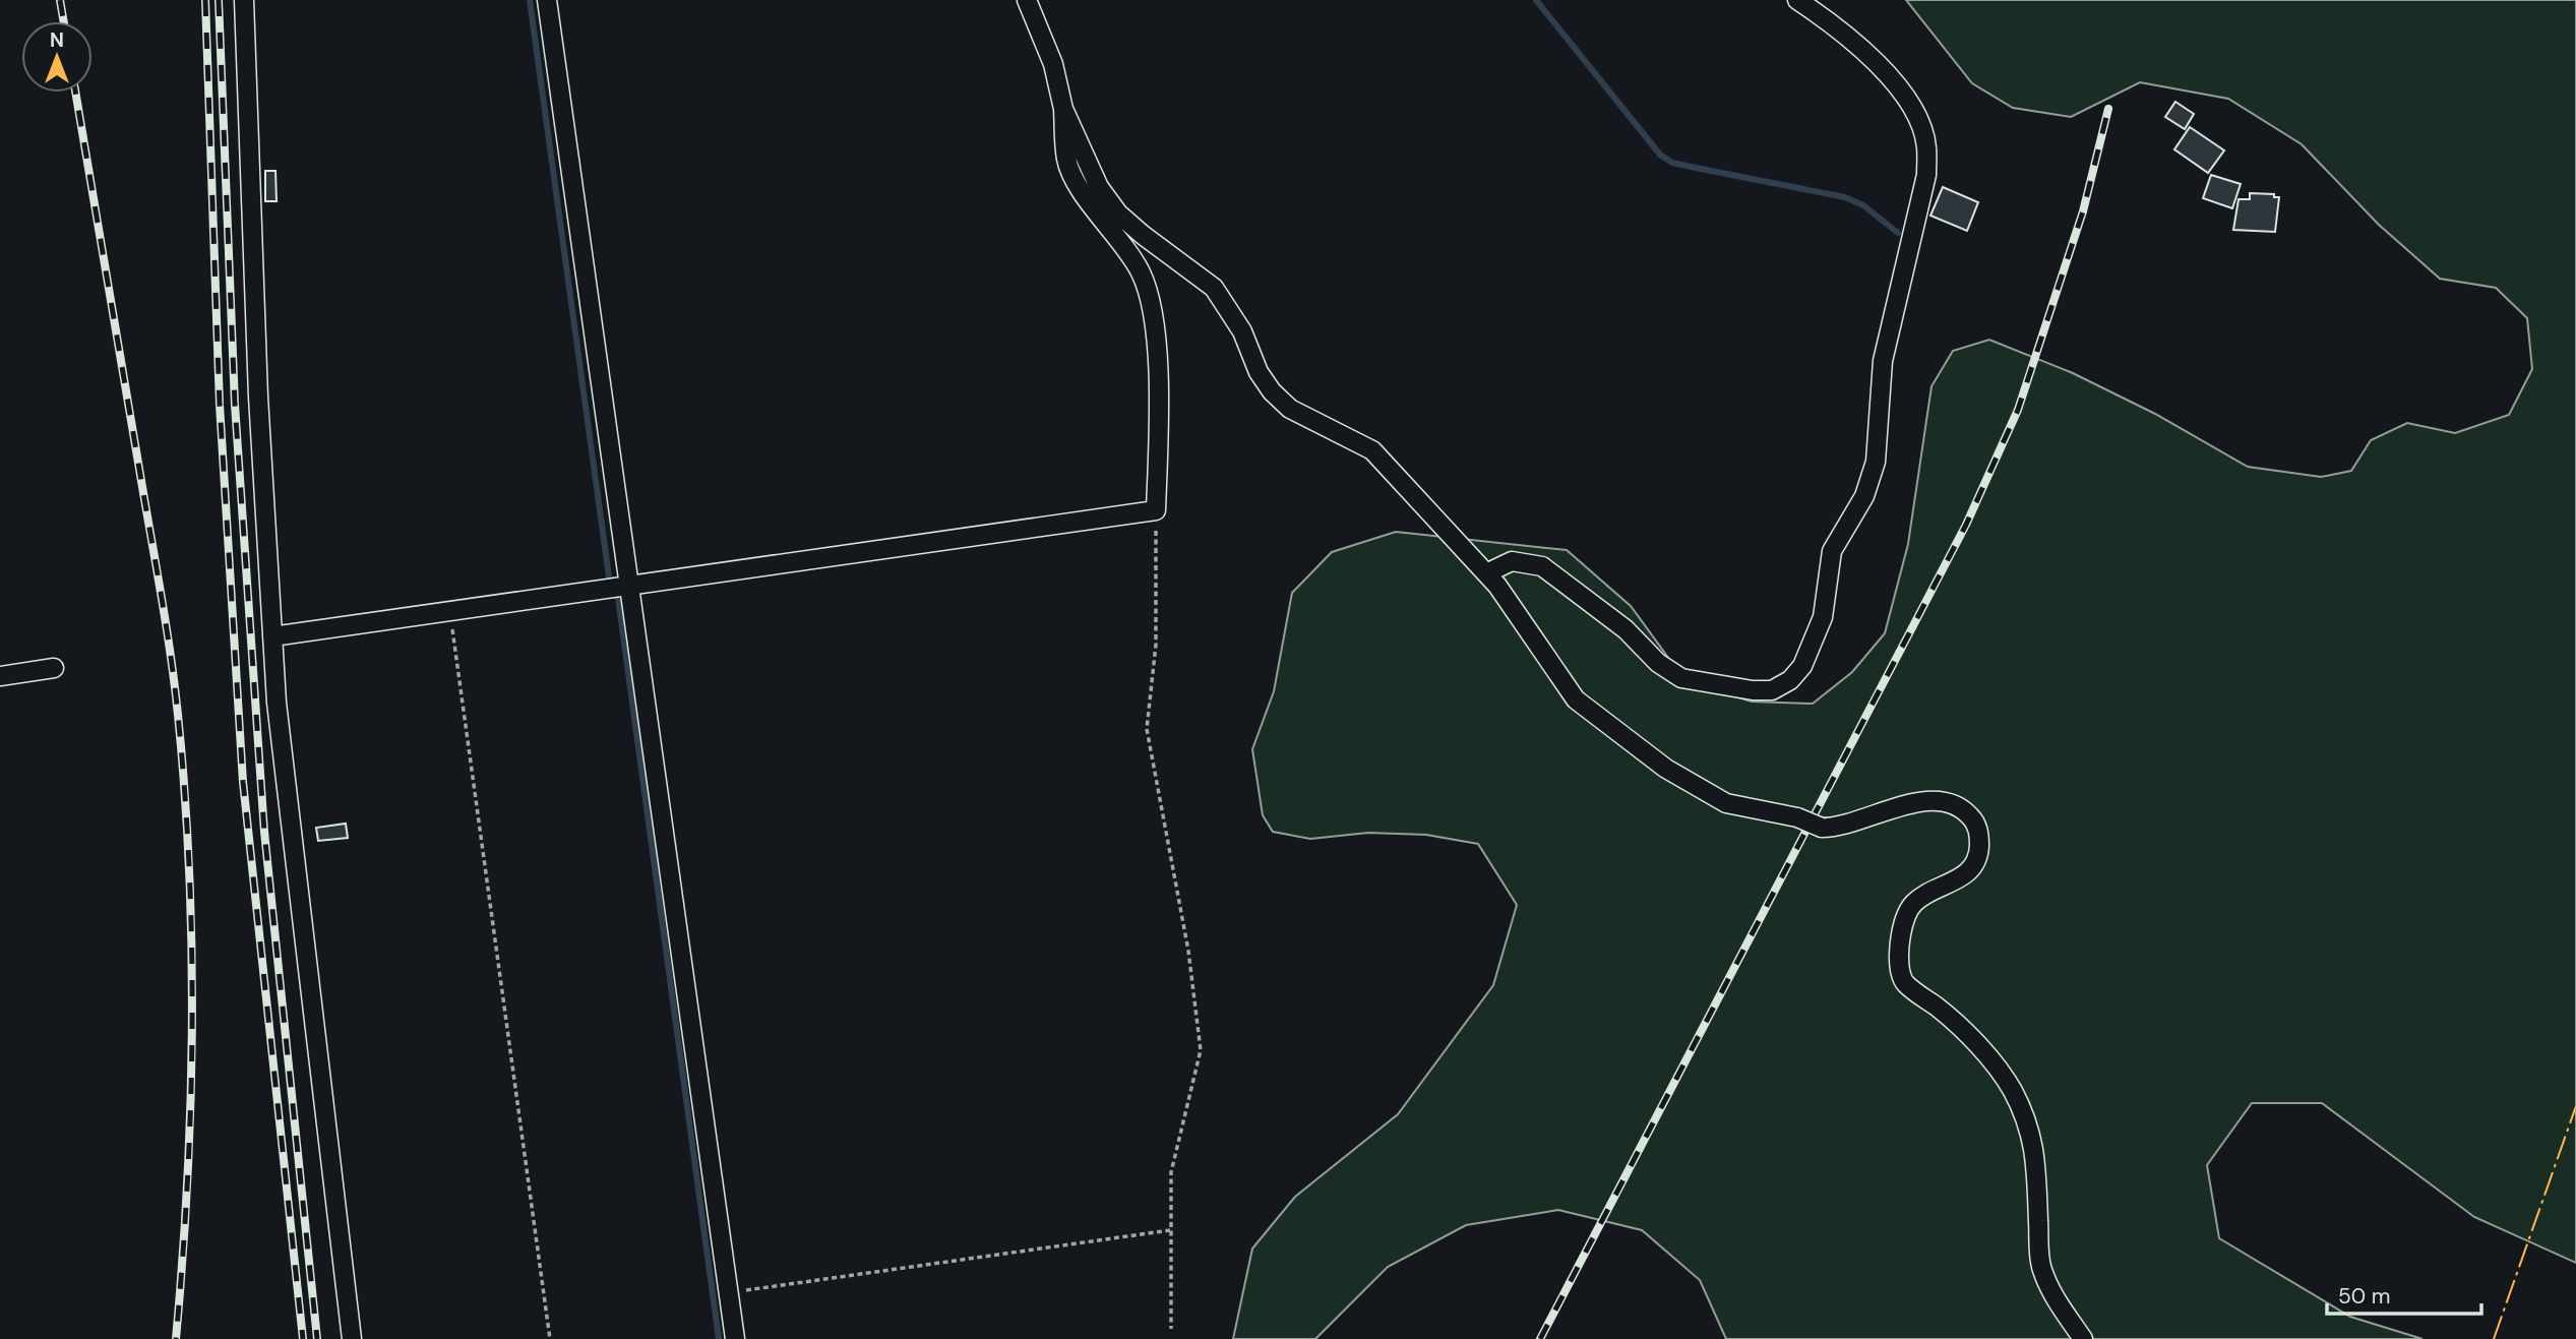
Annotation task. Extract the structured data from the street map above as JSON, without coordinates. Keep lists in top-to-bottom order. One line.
{"scale_bar":"50 m","north":"top"}
